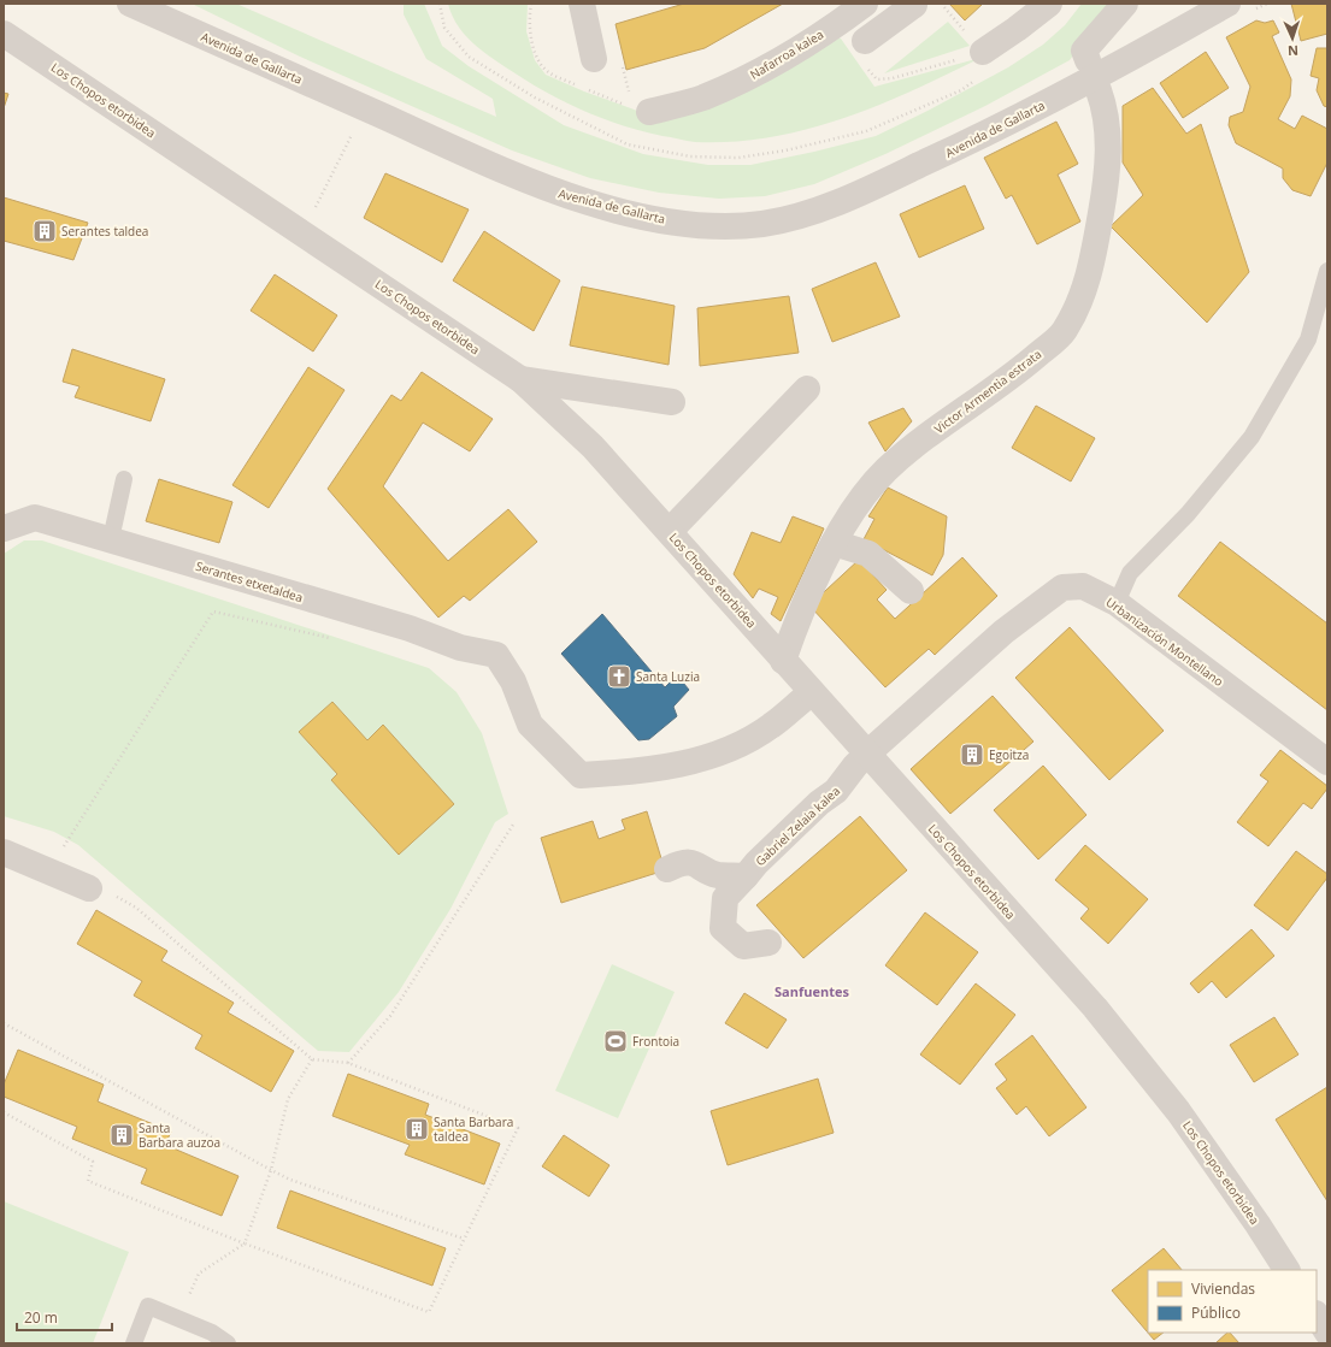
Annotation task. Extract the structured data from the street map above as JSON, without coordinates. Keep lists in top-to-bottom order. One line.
{"streets":{"street":["Nafarroa kalea","Avenida de Gallarta","Los Chopos etorbidea","Victor Armentia estrata","Serantes etxetaldea","Urbanización Montellano","Gabriel Zelaia kalea"]},"crossings":[["Los Chopos etorbidea","Victor Armentia estrata"],["Los Chopos etorbidea","Serantes etxetaldea"],["Los Chopos etorbidea","Urbanización Montellano"],["Los Chopos etorbidea","Gabriel Zelaia kalea"],["Urbanización Montellano","Gabriel Zelaia kalea"]],"districts":["Sanfuentes"],"places":{"building":["Serantes taldea","Egoitza","Santa Barbara taldea","Santa Barbara auzoa"],"church":["Santa Luzia"],"sports":["Frontoia"]},"legend":["Viviendas","Público"],"scale_bar":"20 m","north":"bottom"}
